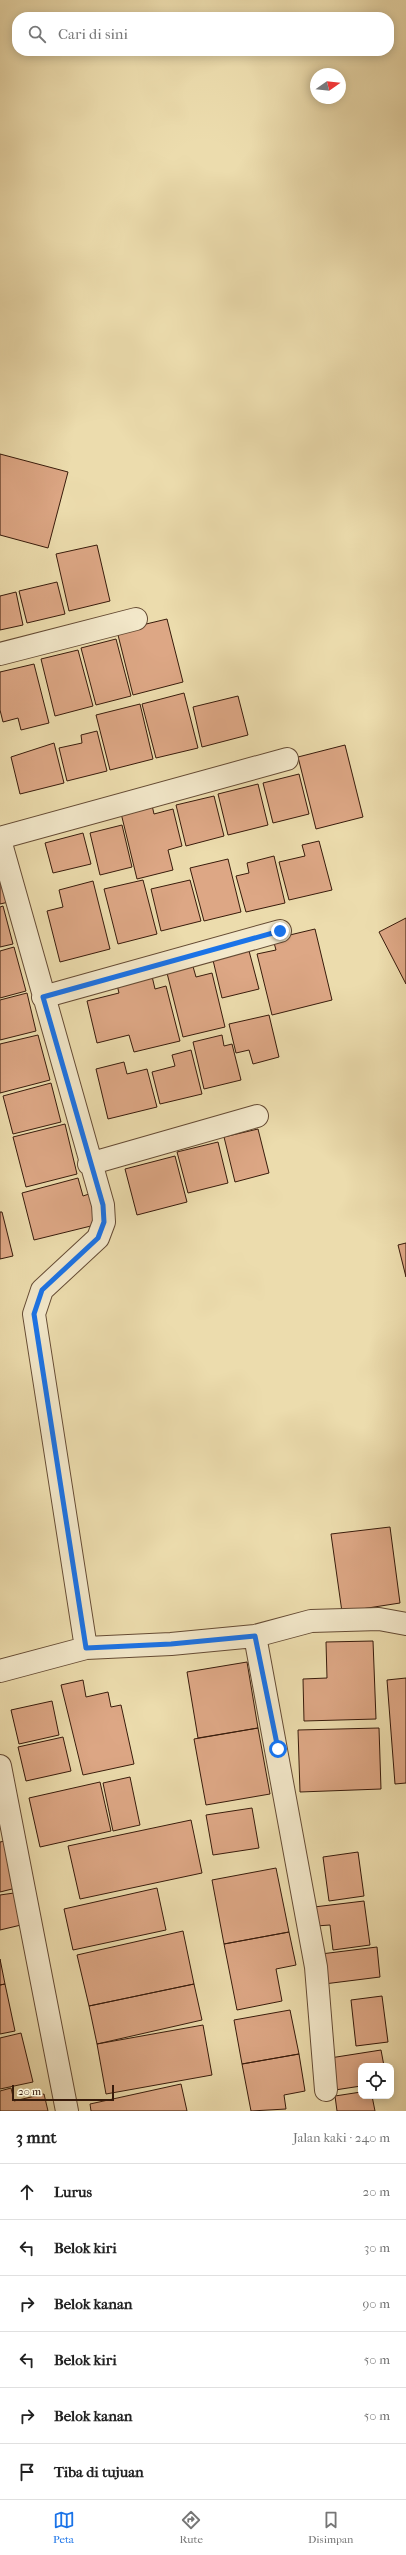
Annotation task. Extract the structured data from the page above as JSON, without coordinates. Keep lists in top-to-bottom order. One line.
{"scale_bar":"20 m","north":"right","page":{"search":"Cari di sini","scale":"20 m","heading":["3 mnt","Jalan kaki · 240 m"],"list":[["Lurus","20 m"],["Belok kiri","30 m"],["Belok kanan","90 m"],["Belok kiri","50 m"],["Belok kanan","50 m"],"Tiba di tujuan"],"nav":["Peta","Rute","Disimpan"]}}
